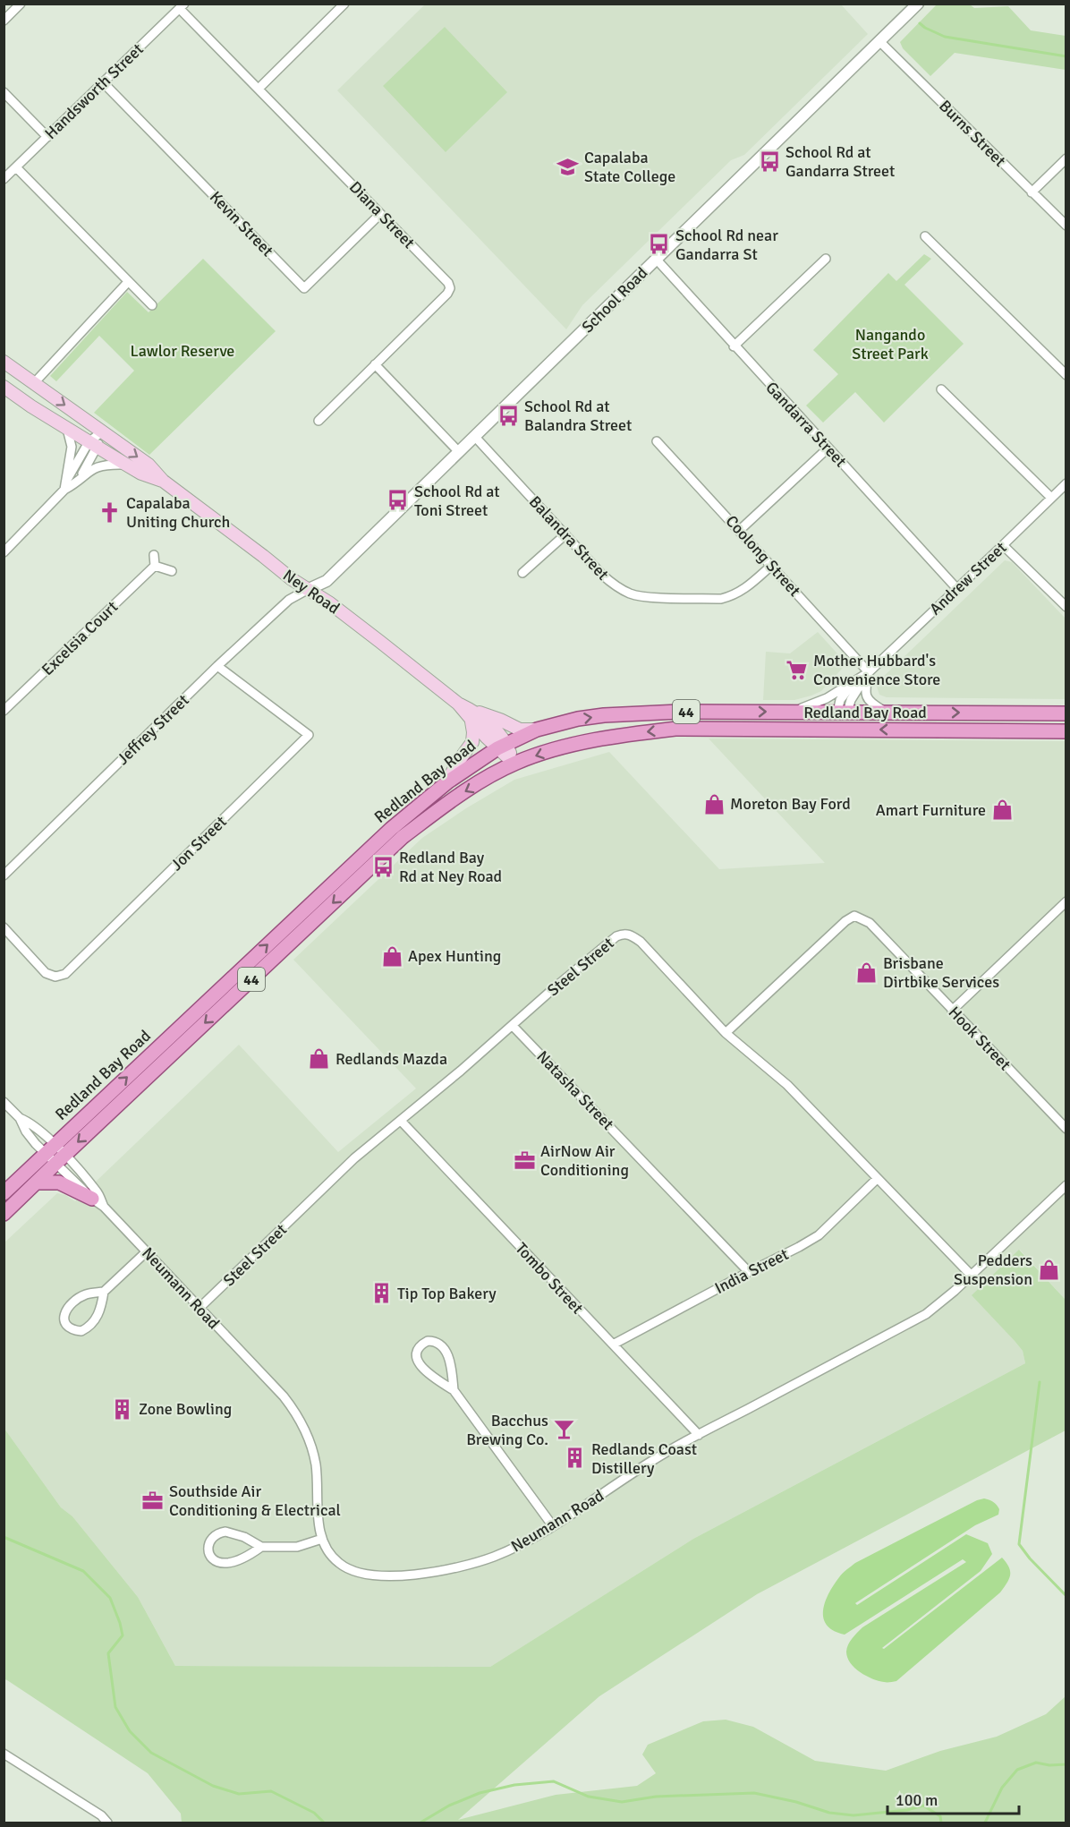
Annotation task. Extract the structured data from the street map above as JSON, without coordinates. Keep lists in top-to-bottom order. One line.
{"streets":{"main road":["Ney Road","44","Redland Bay Road"],"street":["Handsworth Street","Burns Street","Diana Street","Kevin Street","School Road","Gandarra Street","Balandra Street","Coolong Street","Andrew Street","Excelsia Court","Jeffrey Street","Jon Street","Steel Street","Hook Street","Natasha Street","India Street","Tombo Street","Neumann Road"]},"crossings":[["Handsworth Street","Diana Street"],["Handsworth Street","Kevin Street"],["Burns Street","School Road"],["Diana Street","Kevin Street"],["School Road","Gandarra Street"],["School Road","Balandra Street"],["School Road","Ney Road"],["School Road","Jeffrey Street"],["Gandarra Street","Andrew Street"],["Balandra Street","Coolong Street"],["Coolong Street","Andrew Street"],["Andrew Street","Redland Bay Road"],["Ney Road","Redland Bay Road"],["Ney Road","Jeffrey Street"],["Redland Bay Road","Neumann Road"],["Jeffrey Street","Jon Street"],["Steel Street","Hook Street"],["Steel Street","Natasha Street"],["Steel Street","India Street"],["Steel Street","Tombo Street"],["Steel Street","Neumann Road"],["Natasha Street","India Street"],["India Street","Tombo Street"],["Tombo Street","Neumann Road"]],"parks":["Nangando Street Park","Lawlor Reserve"],"places":{"bus stop":["School Rd at Gandarra Street","School Rd near Gandarra St","School Rd at Balandra Street","School Rd at Toni Street","Redland Bay Rd at Ney Road"],"school or university":["Capalaba State College"],"church":["Capalaba Uniting Church"],"supermarket":["Mother Hubbard's Convenience Store"],"shop":["Moreton Bay Ford","Amart Furniture","Apex Hunting","Brisbane Dirtbike Services","Redlands Mazda","Pedders Suspension"],"office":["AirNow Air Conditioning","Southside Air Conditioning & Electrical"],"building":["Tip Top Bakery","Zone Bowling","Redlands Coast Distillery"],"bar":["Bacchus Brewing Co."]},"scale_bar":"100 m"}
